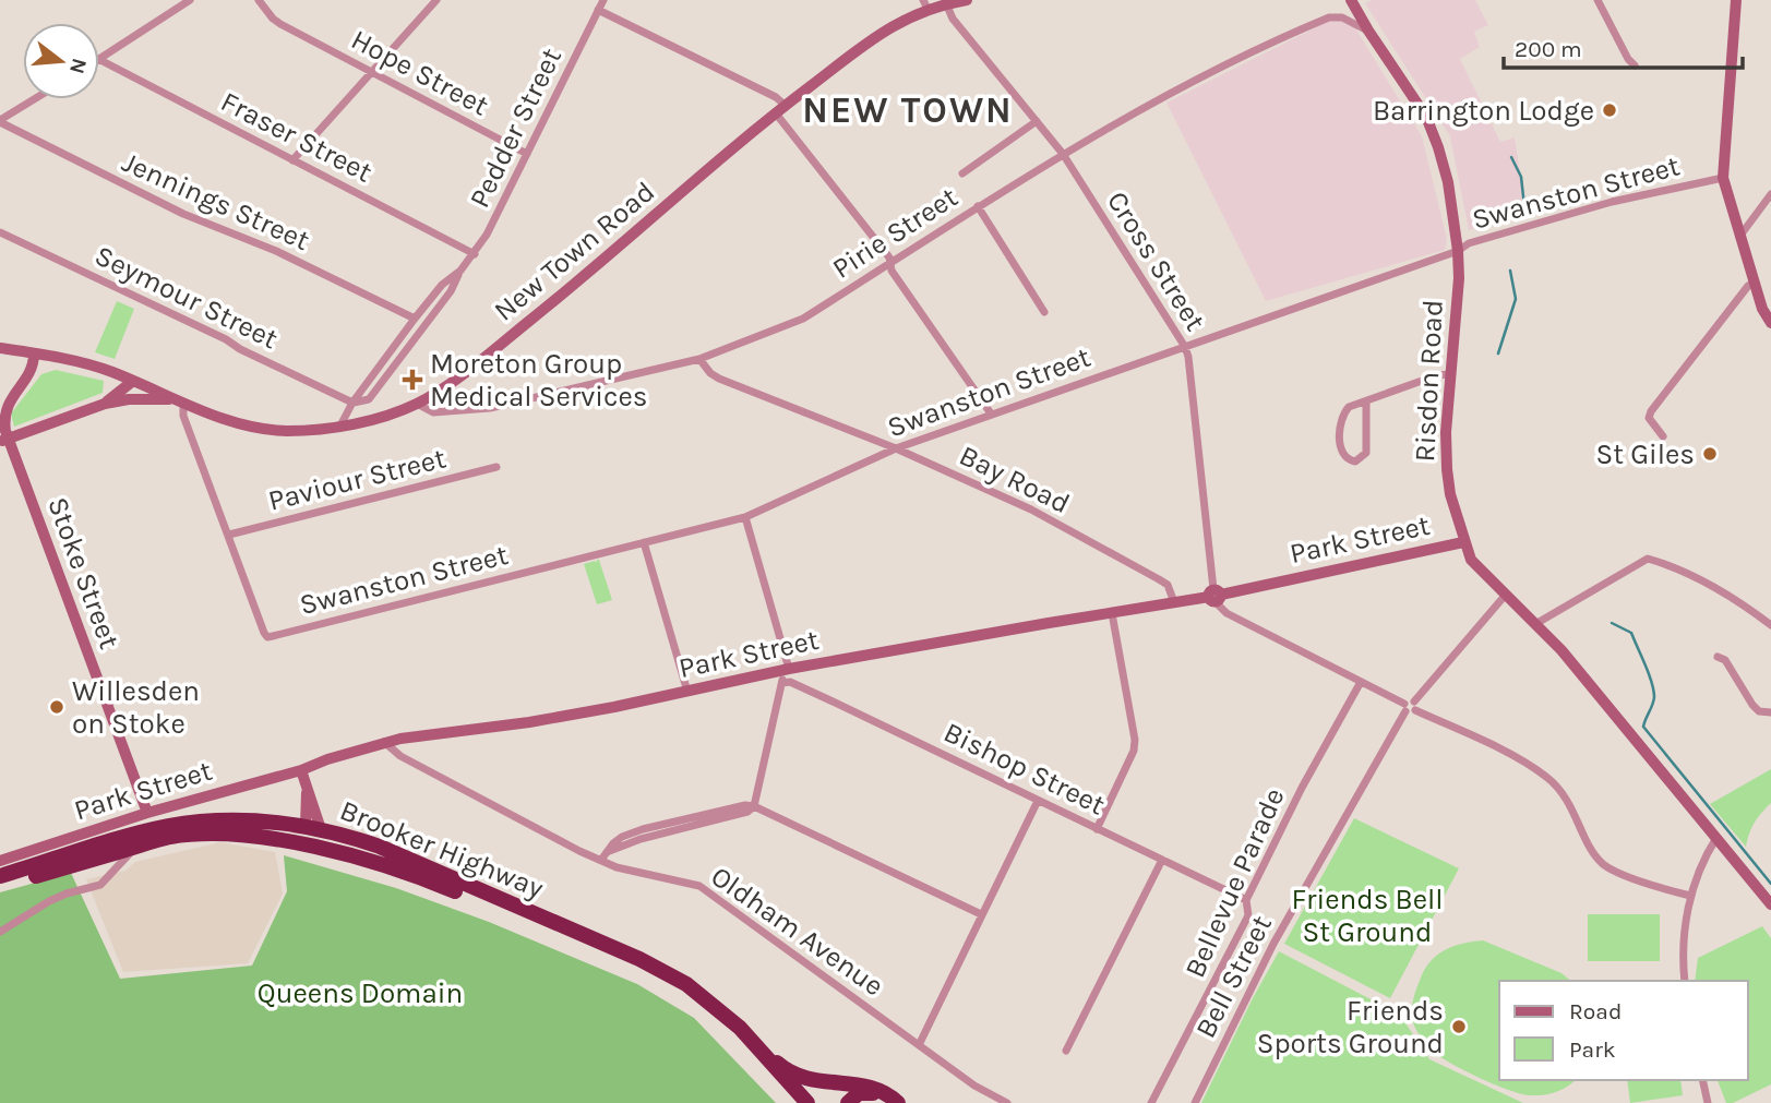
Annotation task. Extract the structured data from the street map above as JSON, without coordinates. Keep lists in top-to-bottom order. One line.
{"streets":{"highway":["Brooker Highway"],"street":["Hope Street","Pedder Street","Fraser Street","Swanston Street","Jennings Street","Pirie Street","New Town Road","Cross Street","Seymour Street","Risdon Road","Paviour Street","Bay Road","Park Street","Stoke Street","Bishop Street","Bellevue Parade","Oldham Avenue","Bell Street"]},"crossings":[["Hope Street","Pedder Street"],["Pedder Street","Fraser Street"],["Pedder Street","Jennings Street"],["Pedder Street","New Town Road"],["Pedder Street","Seymour Street"],["Swanston Street","Cross Street"],["Swanston Street","Risdon Road"],["Swanston Street","Paviour Street"],["Swanston Street","Bay Road"],["Pirie Street","New Town Road"],["Pirie Street","Cross Street"],["Pirie Street","Risdon Road"],["Pirie Street","Bay Road"],["New Town Road","Cross Street"],["Cross Street","Park Street"],["Risdon Road","Park Street"],["Bay Road","Park Street"],["Park Street","Stoke Street"],["Park Street","Bishop Street"],["Park Street","Oldham Avenue"],["Bishop Street","Bellevue Parade"]],"districts":["NEW TOWN"],"parks":["Friends Bell St Ground","Queens Domain"],"places":{"other":["Barrington Lodge","St Giles","Willesden on Stoke","Friends Sports Ground"],"health":["Moreton Group Medical Services"]},"legend":["Road","Park"],"scale_bar":"200 m","north":"right"}
